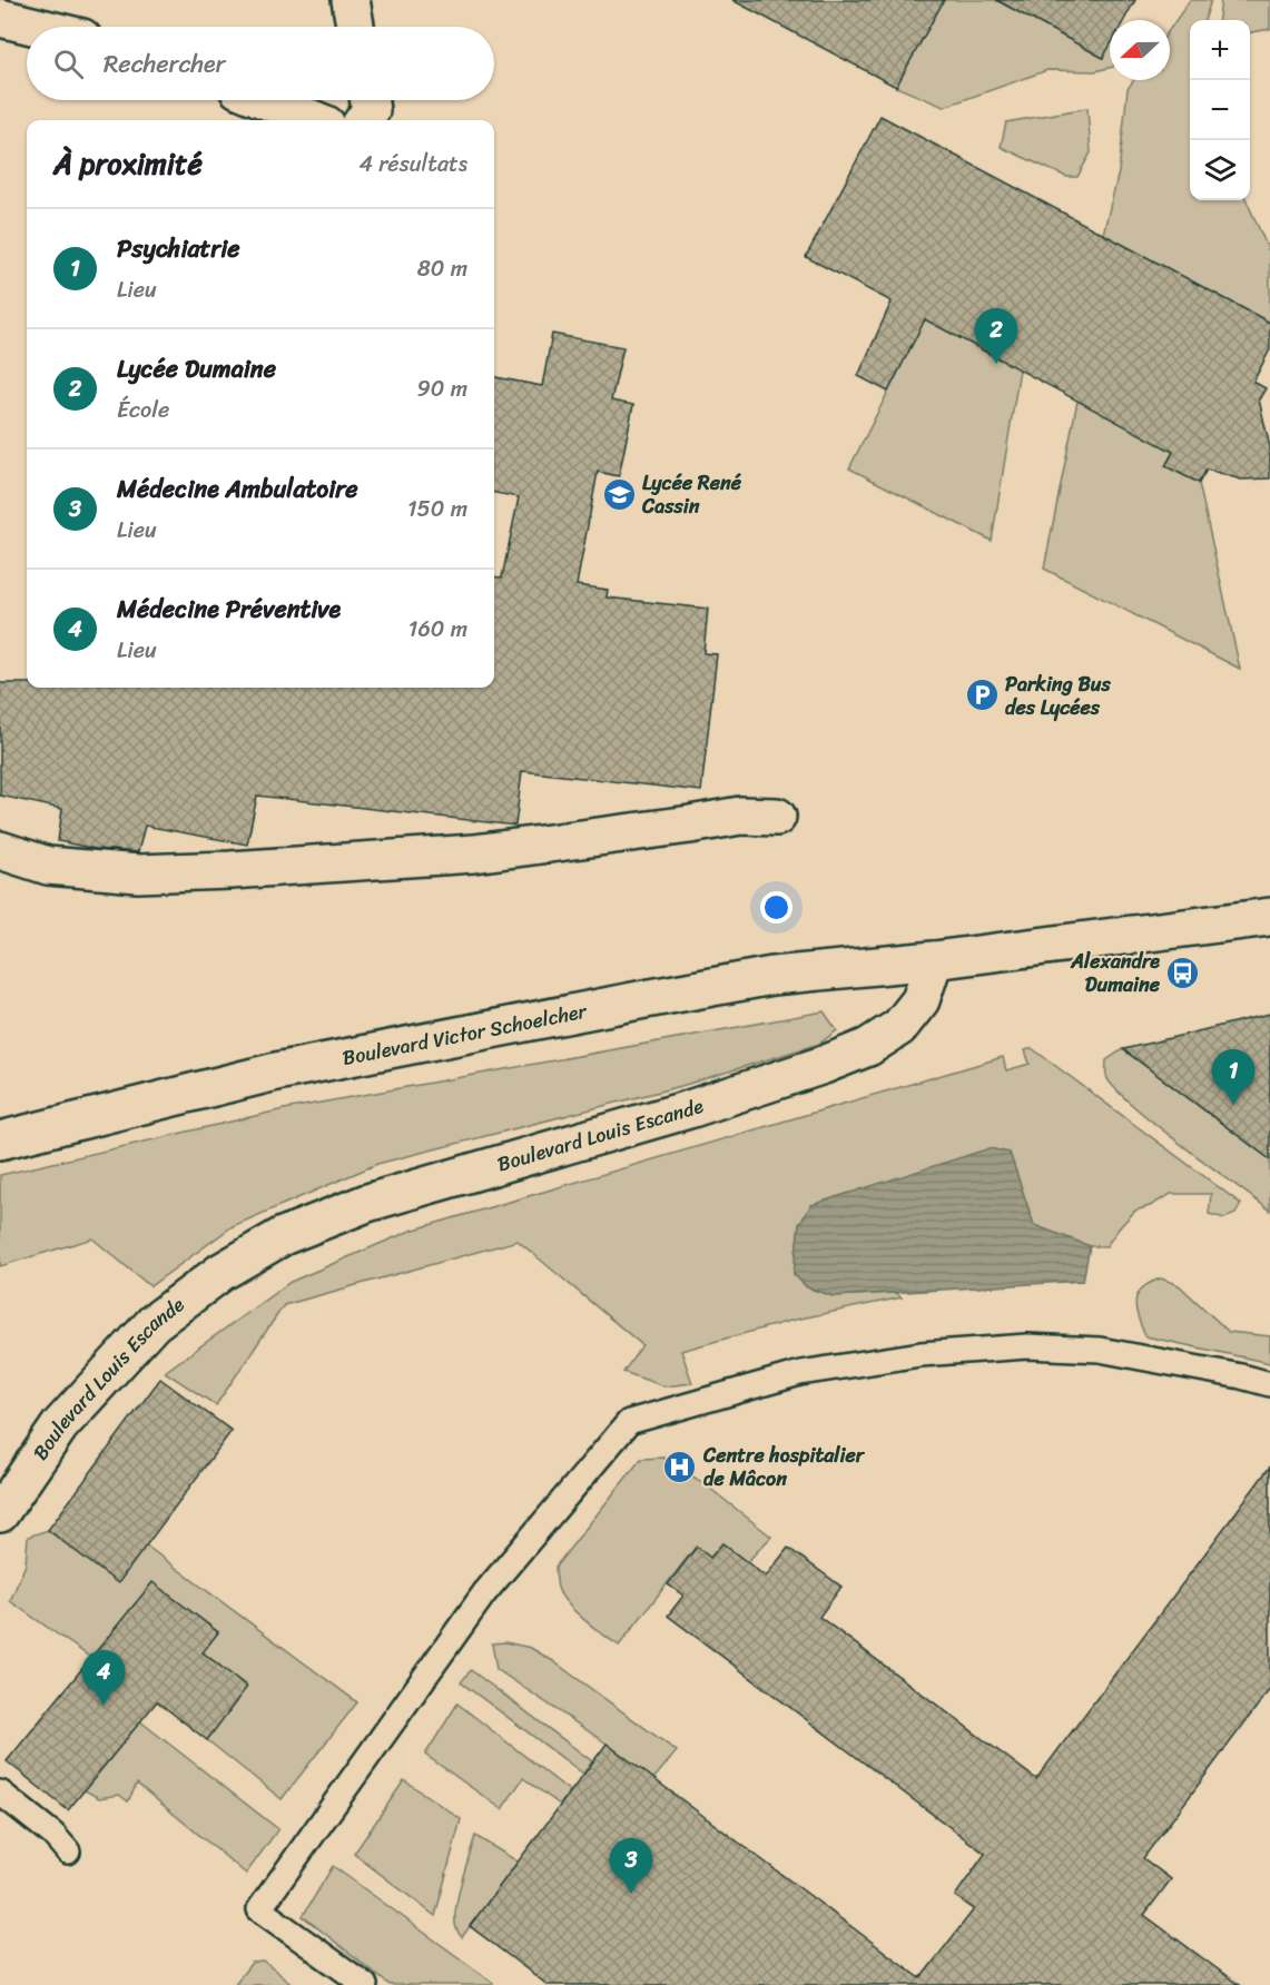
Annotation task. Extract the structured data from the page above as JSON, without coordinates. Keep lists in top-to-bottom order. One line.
{"streets":{"street":["Boulevard Victor Schoelcher","Boulevard Louis Escande"]},"crossings":[["Boulevard Victor Schoelcher","Boulevard Louis Escande"]],"places":{"school or university":["Lycée René Cassin"],"parking":["Parking Bus des Lycées"],"bus stop":["Alexandre Dumaine"],"hospital":["Centre hospitalier de Mâcon"]},"north":"left","page":{"map_buttons":["+","−"],"search":"Rechercher","heading":["À proximité","4 résultats"],"list":[{"mark":"1","name":"Psychiatrie","note":"Lieu","value":"80 m"},{"mark":"2","name":"Lycée Dumaine","note":"École","value":"90 m"},{"mark":"3","name":"Médecine Ambulatoire","note":"Lieu","value":"150 m"},{"mark":"4","name":"Médecine Préventive","note":"Lieu","value":"160 m"}],"pins":["2","1","4","3"]}}
